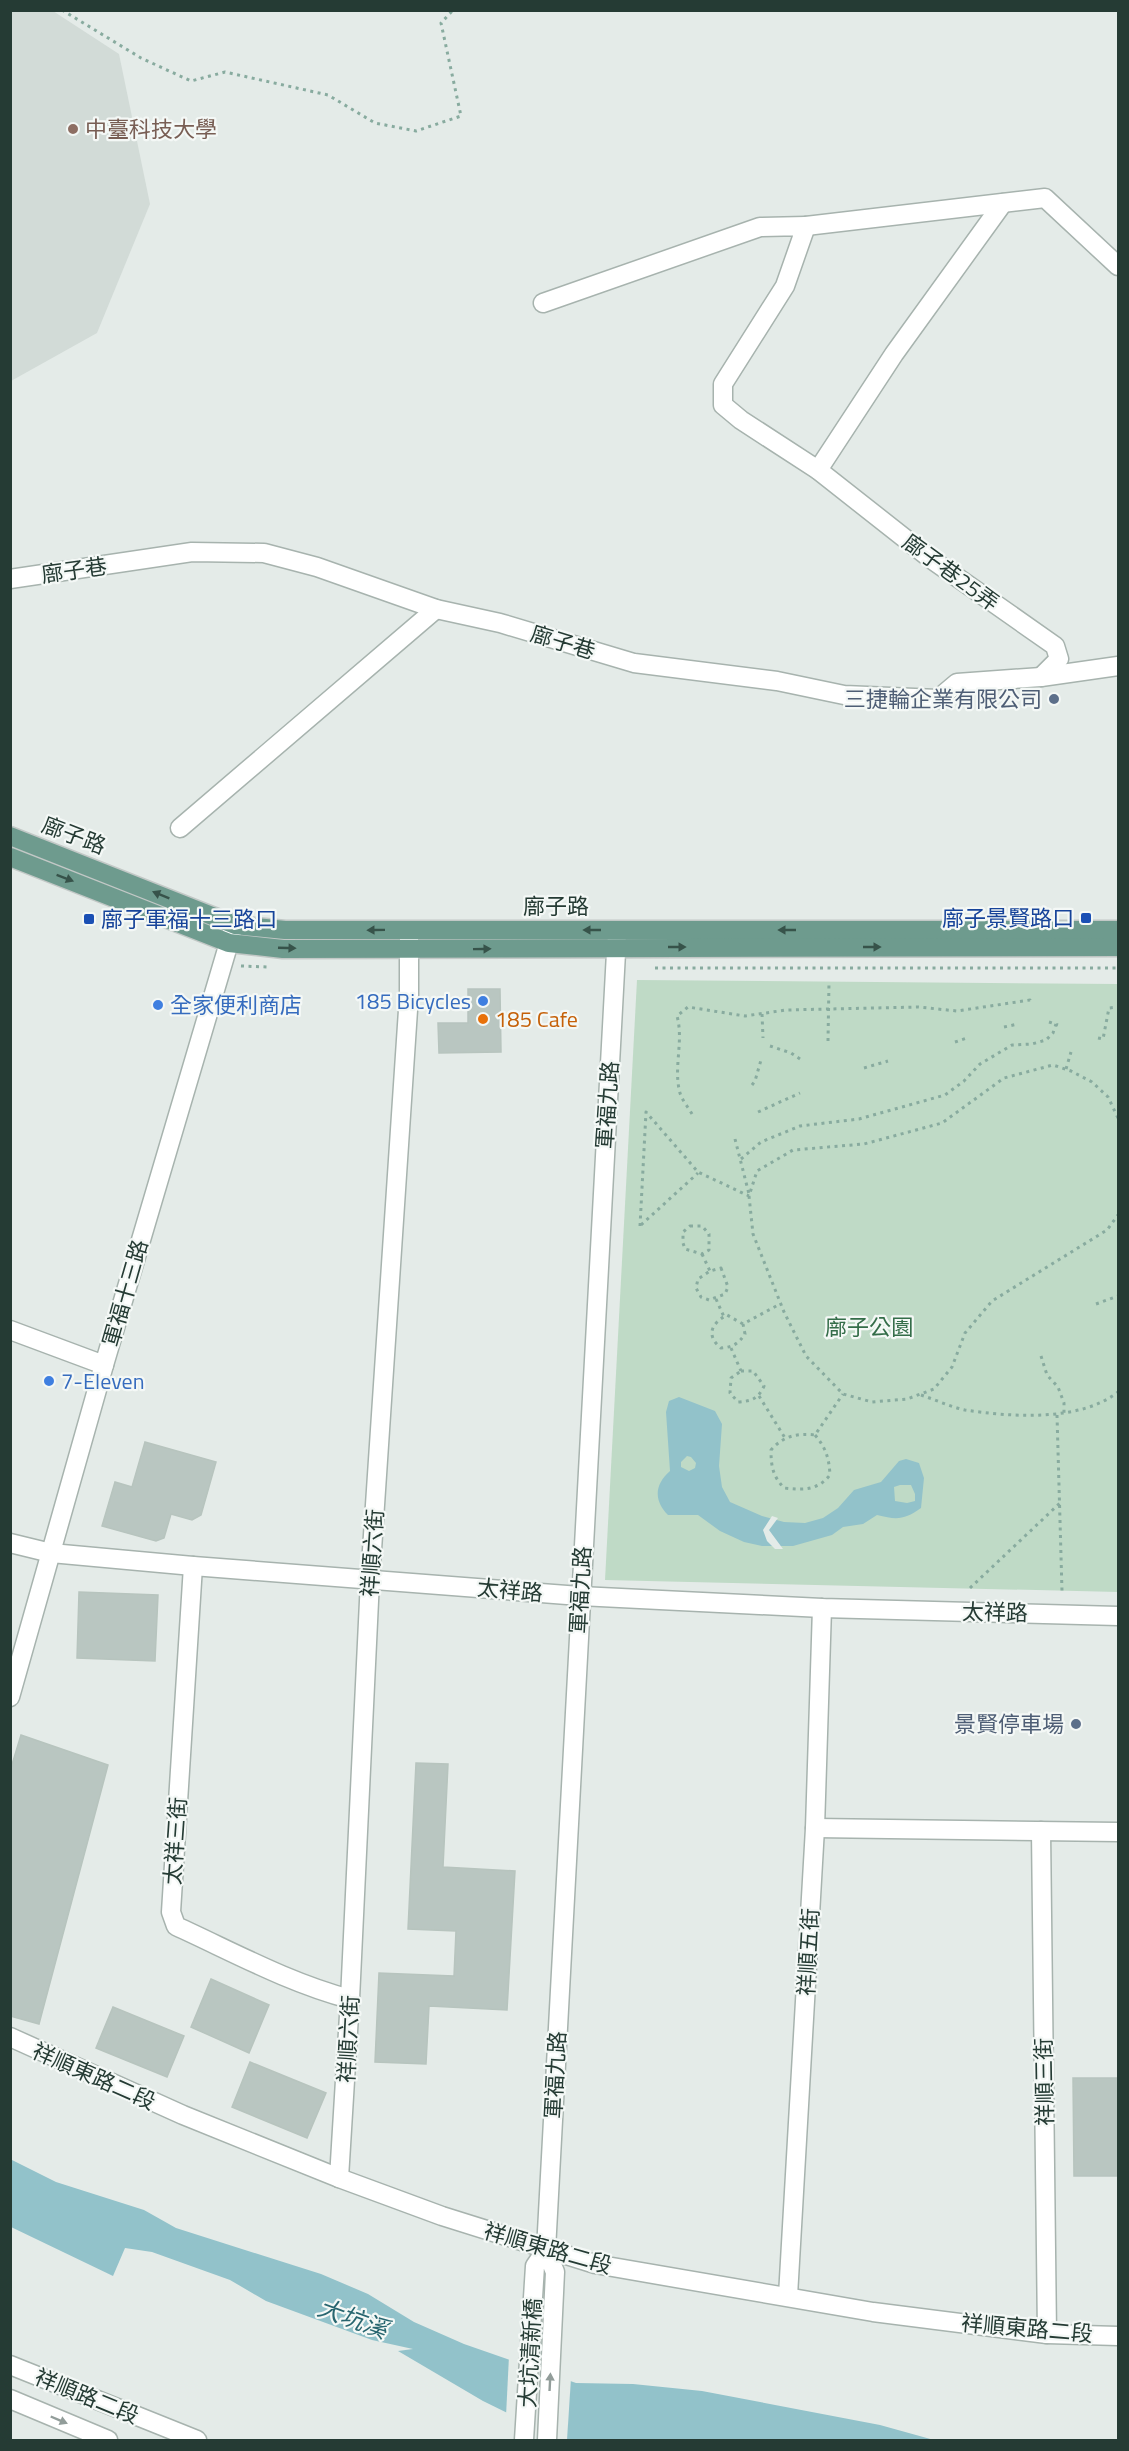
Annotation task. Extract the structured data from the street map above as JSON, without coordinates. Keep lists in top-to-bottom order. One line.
{"streets":{"main road":["廍子路"],"street":["廍子巷","廍子巷25弄","軍福九路","軍福十三路","祥順六街","太祥路","太祥三街","祥順五街","祥順東路二段","祥順三街","大坑清新橋","祥順路二段"]},"crossings":[["廍子巷","廍子巷25弄"],["廍子路","軍福九路"],["廍子路","軍福十三路"],["廍子路","祥順六街"],["軍福九路","太祥路"],["軍福九路","祥順東路二段"],["軍福九路","大坑清新橋"],["軍福十三路","太祥路"],["祥順六街","太祥路"],["祥順六街","太祥三街"],["祥順六街","祥順東路二段"],["太祥路","太祥三街"],["太祥路","祥順五街"],["祥順五街","祥順東路二段"],["祥順東路二段","祥順三街"],["祥順東路二段","大坑清新橋"]],"water":["大坑溪"],"parks":["廍子公園"],"places":{"other":["中臺科技大學","三捷輪企業有限公司","185 Bicycles","全家便利商店","185 Cafe","7-Eleven","景賢停車場"],"transit":["廍子景賢路口","廍子軍福十三路口"]}}
